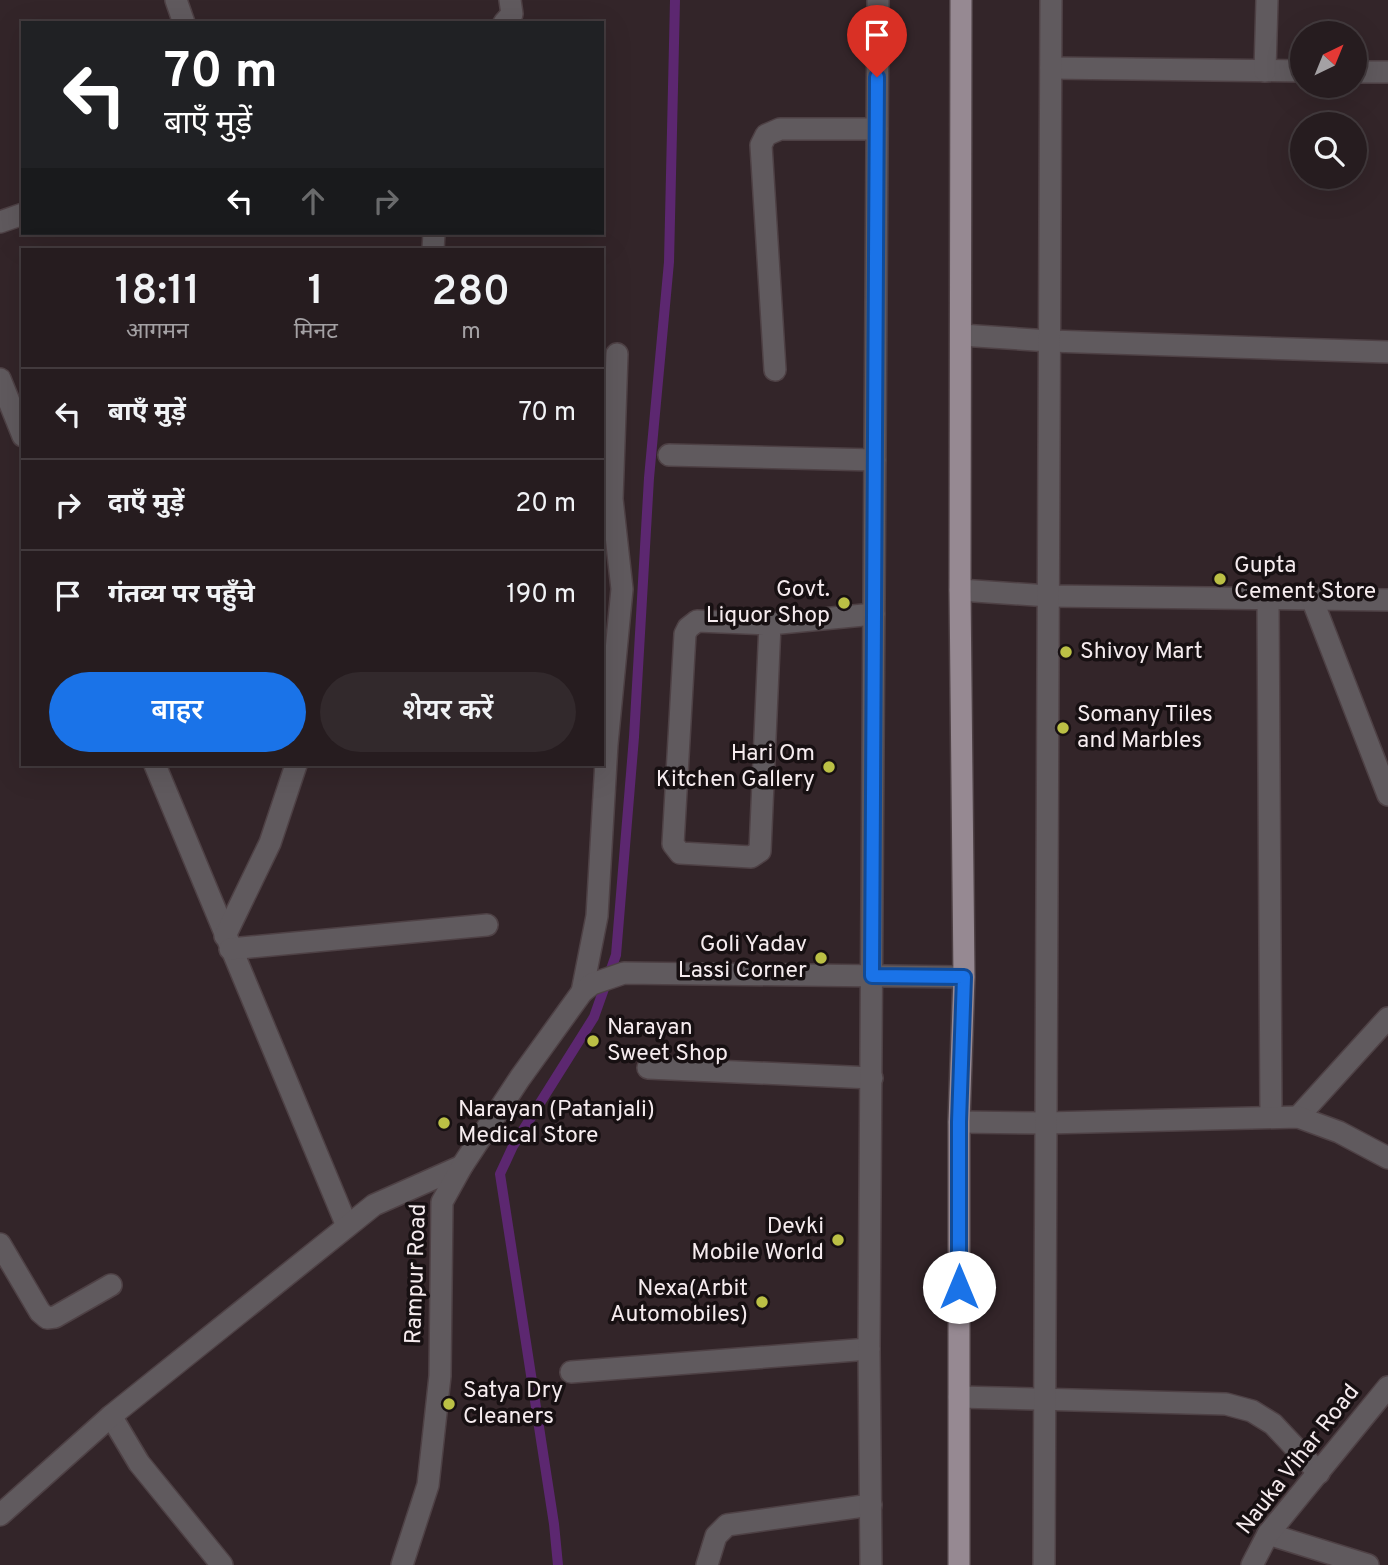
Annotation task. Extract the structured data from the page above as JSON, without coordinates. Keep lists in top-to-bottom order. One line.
{"streets":{"street":["Rampur Road","Nauka Vihar Road"]},"places":["Gupta Cement Store","Govt. Liquor Shop","Shivoy Mart","Somany Tiles and Marbles","Hari Om Kitchen Gallery","Goli Yadav Lassi Corner","Narayan Sweet Shop","Narayan (Patanjali) Medical Store","Devki Mobile World","Nexa(Arbit Automobiles)","Satya Dry Cleaners"],"north":"top right","page":{"turn":["70 m","बाएँ मुड़ें"],"eta":["18:11","आगमन","1","मिनट","280","m"],"list":[{"name":"बाएँ मुड़ें","value":"70 m"},{"name":"दाएँ मुड़ें","value":"20 m"},{"name":"गंतव्य पर पहुँचे","value":"190 m"}],"buttons":["बाहर","शेयर करें"]}}
